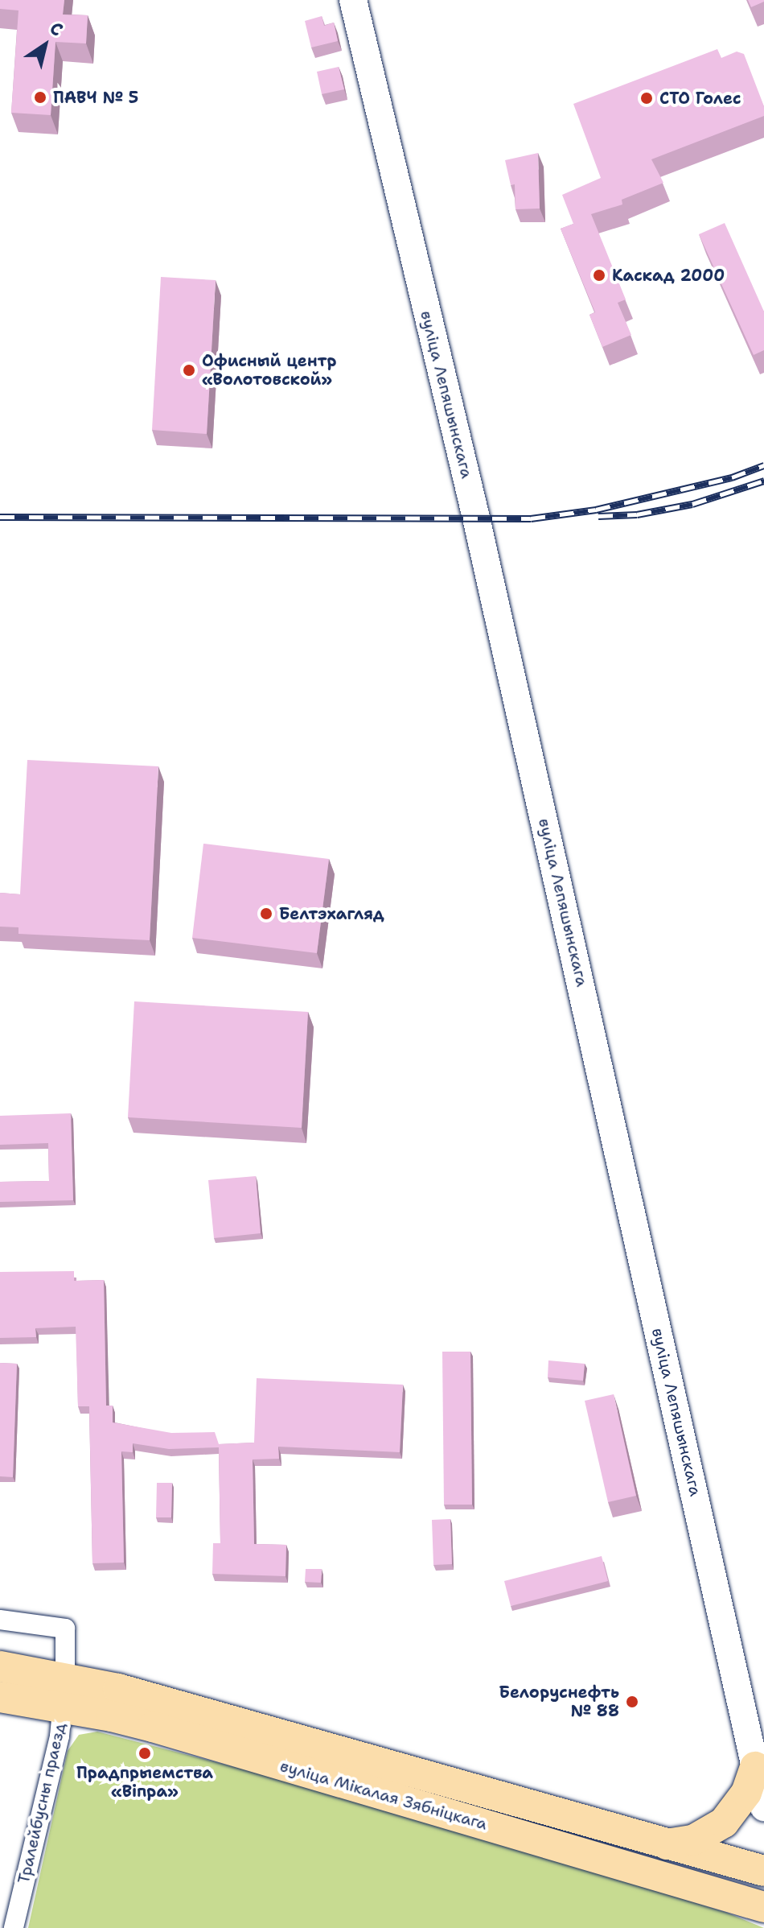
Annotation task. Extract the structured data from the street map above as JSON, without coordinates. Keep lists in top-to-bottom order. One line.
{"streets":{"main road":["вуліца Лепяшынскага","вуліца Мікалая Зябніцкага"],"street":["Тралейбусны праезд"]},"crossings":[["вуліца Мікалая Зябніцкага","Тралейбусны праезд"]],"places":["ПАВЧ № 5","СТО Голес","Каскад 2000","Офисный центр «Волотовской»","Белтэхагляд","Белоруснефть № 88","Прадпрыемства «Віпра»"],"north":"top right"}
